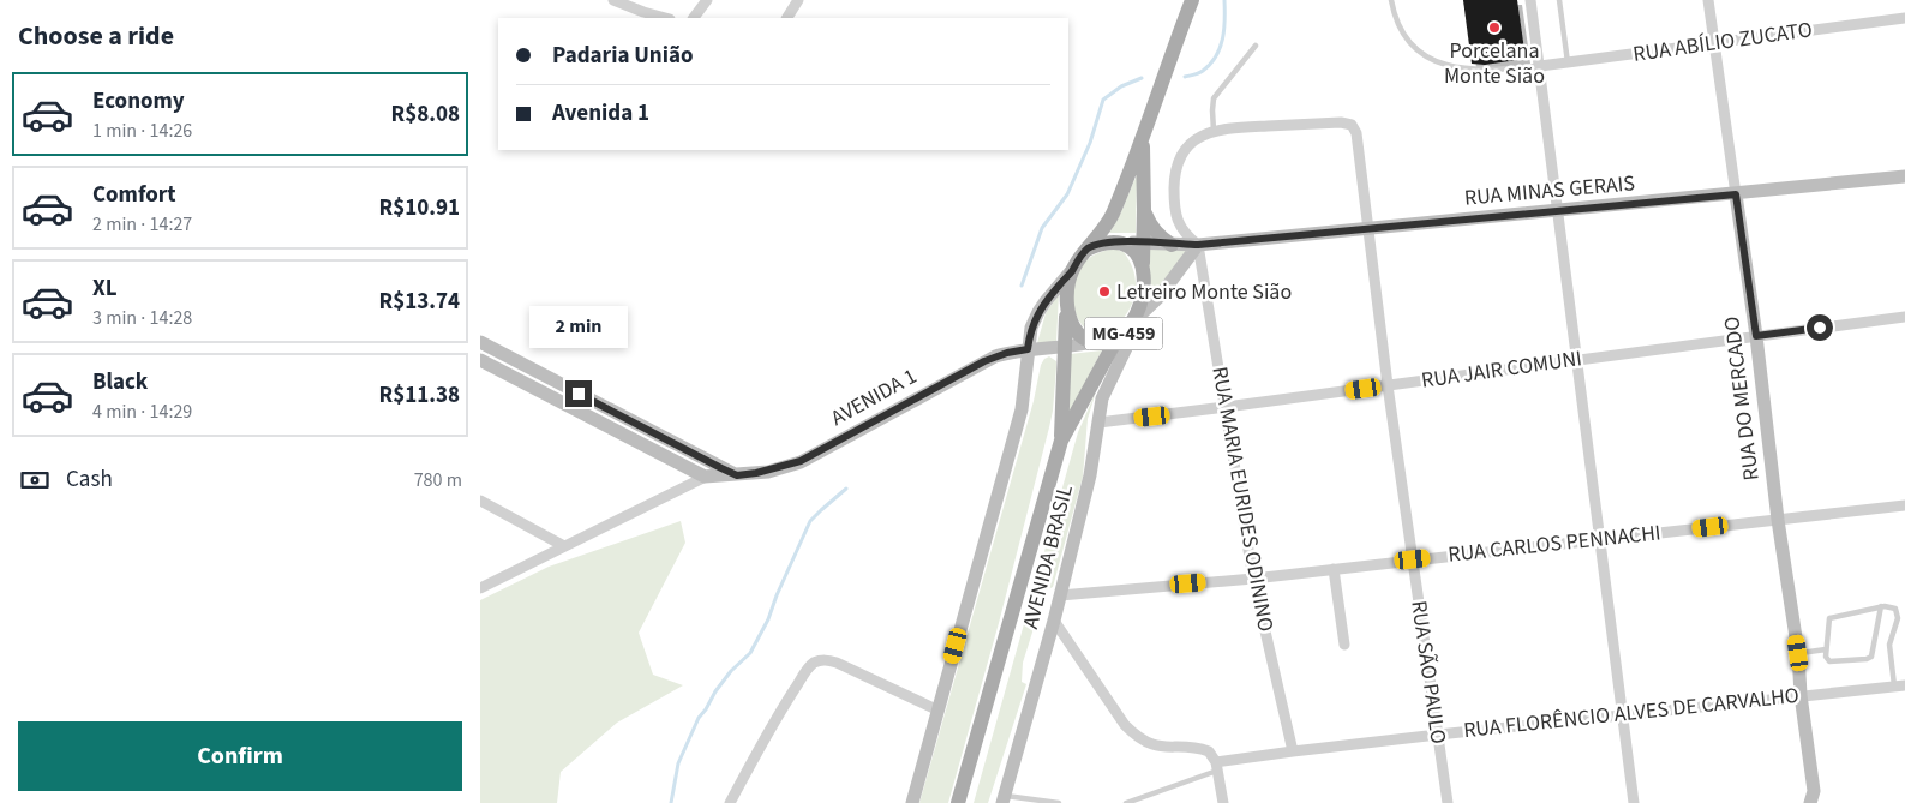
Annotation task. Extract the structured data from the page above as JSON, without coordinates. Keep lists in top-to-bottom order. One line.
{"streets":{"main road":["MG-459"],"street":["RUA ABÍLIO ZUCATO","RUA MINAS GERAIS","RUA JAIR COMUNI","AVENIDA 1","RUA DO MERCADO","RUA MARIA EURIDES ODININO","RUA CARLOS PENNACHI","AVENIDA BRASIL","RUA SÃO PAULO","RUA FLORÊNCIO ALVES DE CARVALHO"]},"crossings":[["RUA ABÍLIO ZUCATO","RUA DO MERCADO"],["RUA MINAS GERAIS","MG-459"],["RUA MINAS GERAIS","AVENIDA 1"],["RUA MINAS GERAIS","RUA DO MERCADO"],["RUA MINAS GERAIS","RUA MARIA EURIDES ODININO"],["RUA MINAS GERAIS","AVENIDA BRASIL"],["RUA MINAS GERAIS","RUA SÃO PAULO"],["MG-459","AVENIDA 1"],["MG-459","AVENIDA BRASIL"],["RUA JAIR COMUNI","RUA DO MERCADO"],["RUA JAIR COMUNI","RUA MARIA EURIDES ODININO"],["RUA JAIR COMUNI","AVENIDA BRASIL"],["RUA JAIR COMUNI","RUA SÃO PAULO"],["AVENIDA 1","AVENIDA BRASIL"],["RUA DO MERCADO","RUA CARLOS PENNACHI"],["RUA DO MERCADO","RUA FLORÊNCIO ALVES DE CARVALHO"],["RUA MARIA EURIDES ODININO","RUA CARLOS PENNACHI"],["RUA MARIA EURIDES ODININO","RUA FLORÊNCIO ALVES DE CARVALHO"],["RUA CARLOS PENNACHI","AVENIDA BRASIL"],["RUA CARLOS PENNACHI","RUA SÃO PAULO"],["RUA SÃO PAULO","RUA FLORÊNCIO ALVES DE CARVALHO"]],"places":["Porcelana Monte Sião","Letreiro Monte Sião"],"page":{"heading":"Choose a ride","banner":["Padaria União","Avenida 1"],"list":[{"name":"Economy","note":"1 min · 14:26","value":"R$8.08"},{"name":"Comfort","note":"2 min · 14:27","value":"R$10.91"},{"name":"XL","note":"3 min · 14:28","value":"R$13.74"},{"name":"Black","note":"4 min · 14:29","value":"R$11.38"}],"bubble":"2 min","pay":["Cash","780 m"],"buttons":"Confirm"}}
